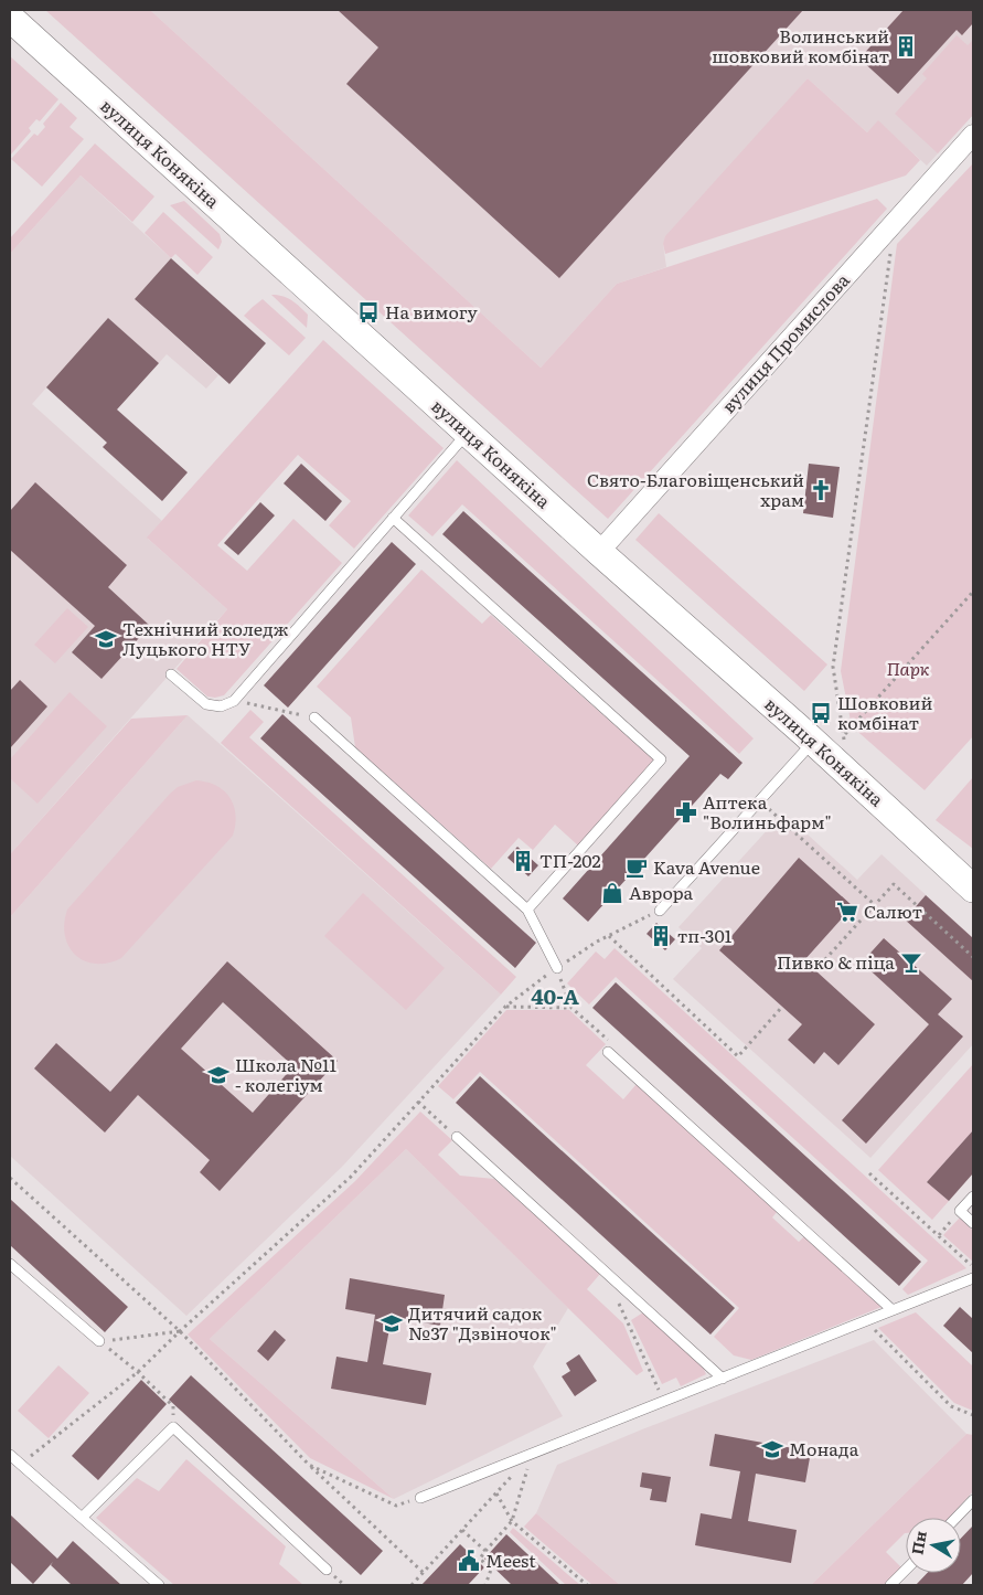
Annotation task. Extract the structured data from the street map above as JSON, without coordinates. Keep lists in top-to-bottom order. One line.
{"streets":{"street":["вулиця Конякіна","вулиця Промислова"]},"crossings":[["вулиця Конякіна","вулиця Промислова"]],"districts":["40-А"],"parks":["Парк"],"places":{"building":["Волинський шовковий комбінат","ТП-202","тп-301"],"bus stop":["На вимогу","Шовковий комбінат"],"church":["Свято-Благовіщенський храм"],"school or university":["Технічний коледж Луцького НТУ","Школа №11 - колегіум","Дитячий садок №37 \"Дзвіночок\"","Монада"],"pharmacy":["Аптека \"Волиньфарм\""],"cafe":["Kava Avenue"],"shop":["Аврора"],"supermarket":["Салют"],"bar":["Пивко & піца"],"public building":["Meest"]},"north":"left"}
